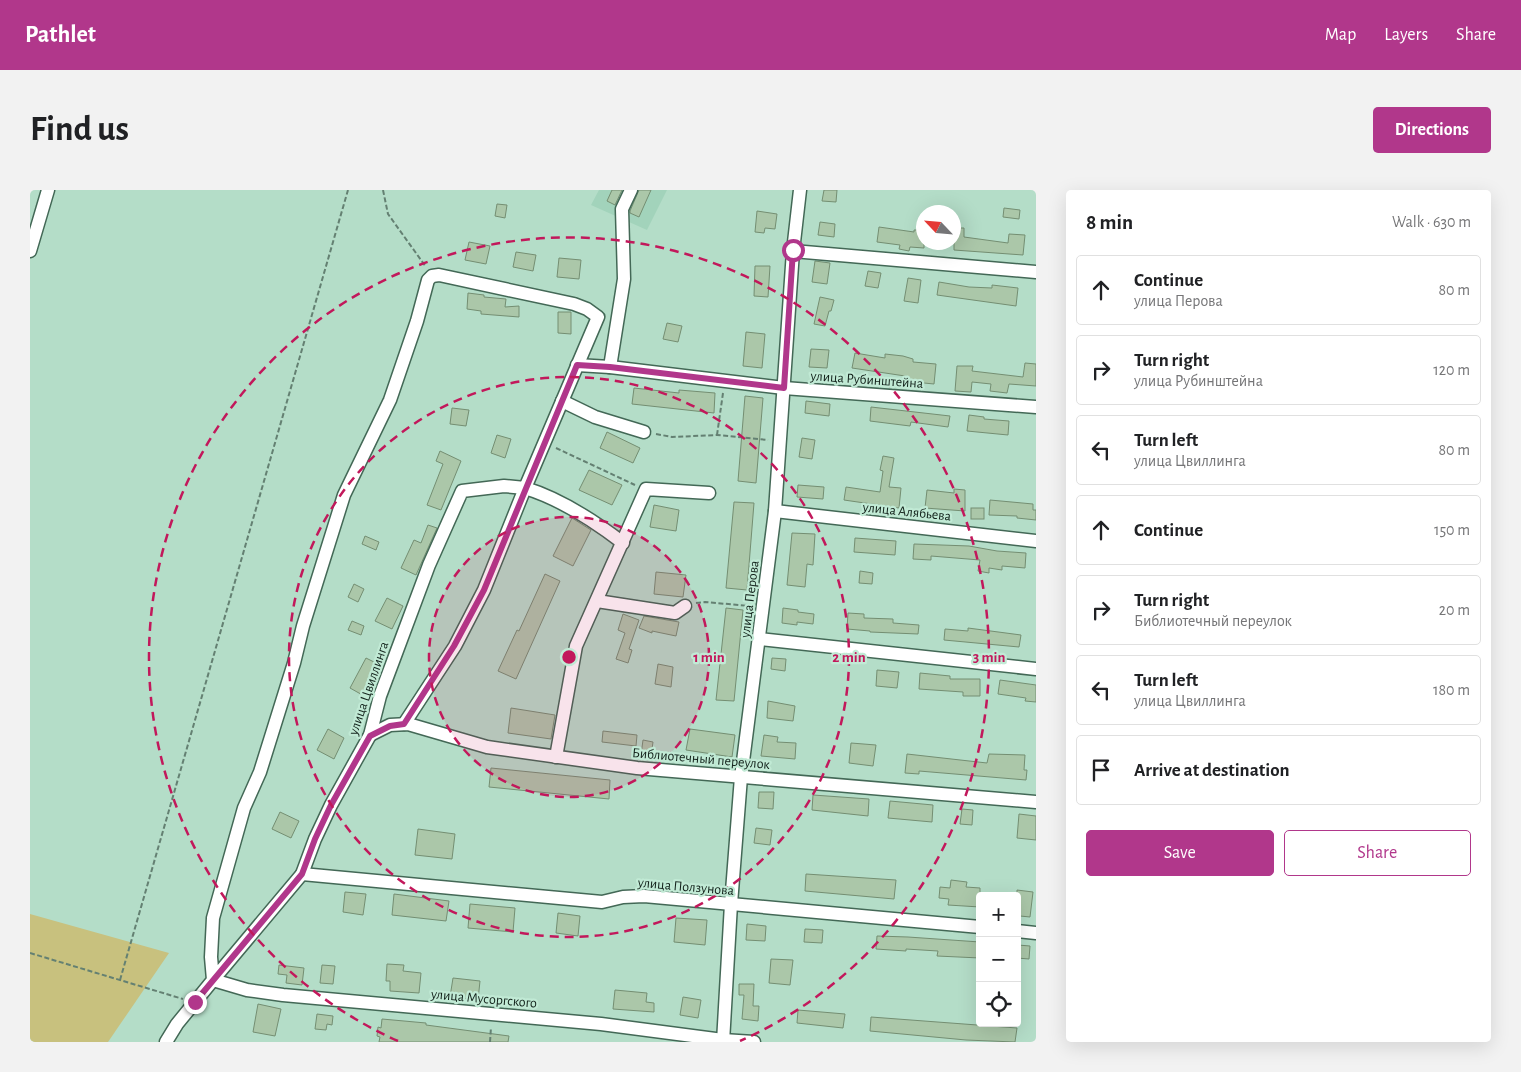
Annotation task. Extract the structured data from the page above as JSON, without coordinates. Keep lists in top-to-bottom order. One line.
{"streets":{"street":["улица Рубинштейна","улица Алябьева","улица Перова","улица Цвиллинга","Библиотечный переулок","улица Ползунова","улица Мусоргского"]},"crossings":[["улица Рубинштейна","улица Перова"],["улица Алябьева","улица Перова"],["улица Перова","Библиотечный переулок"],["улица Перова","улица Ползунова"],["улица Перова","улица Мусоргского"],["улица Цвиллинга","Библиотечный переулок"],["улица Цвиллинга","улица Ползунова"],["улица Цвиллинга","улица Мусоргского"]],"north":"top left","page":{"header":"Pathlet","nav":["Map","Layers","Share"],"buttons":["Directions",["Save","Share"]],"title":"Find us","heading":["8 min","Walk · 630 m"],"list":[["Continue","улица Перова","80 m"],["Turn right","улица Рубинштейна","120 m"],["Turn left","улица Цвиллинга","80 m"],["Continue","150 m"],["Turn right","Библиотечный переулок","20 m"],["Turn left","улица Цвиллинга","180 m"],"Arrive at destination"],"map_buttons":["+","−"]},"rings":["1 min","2 min","3 min"]}
